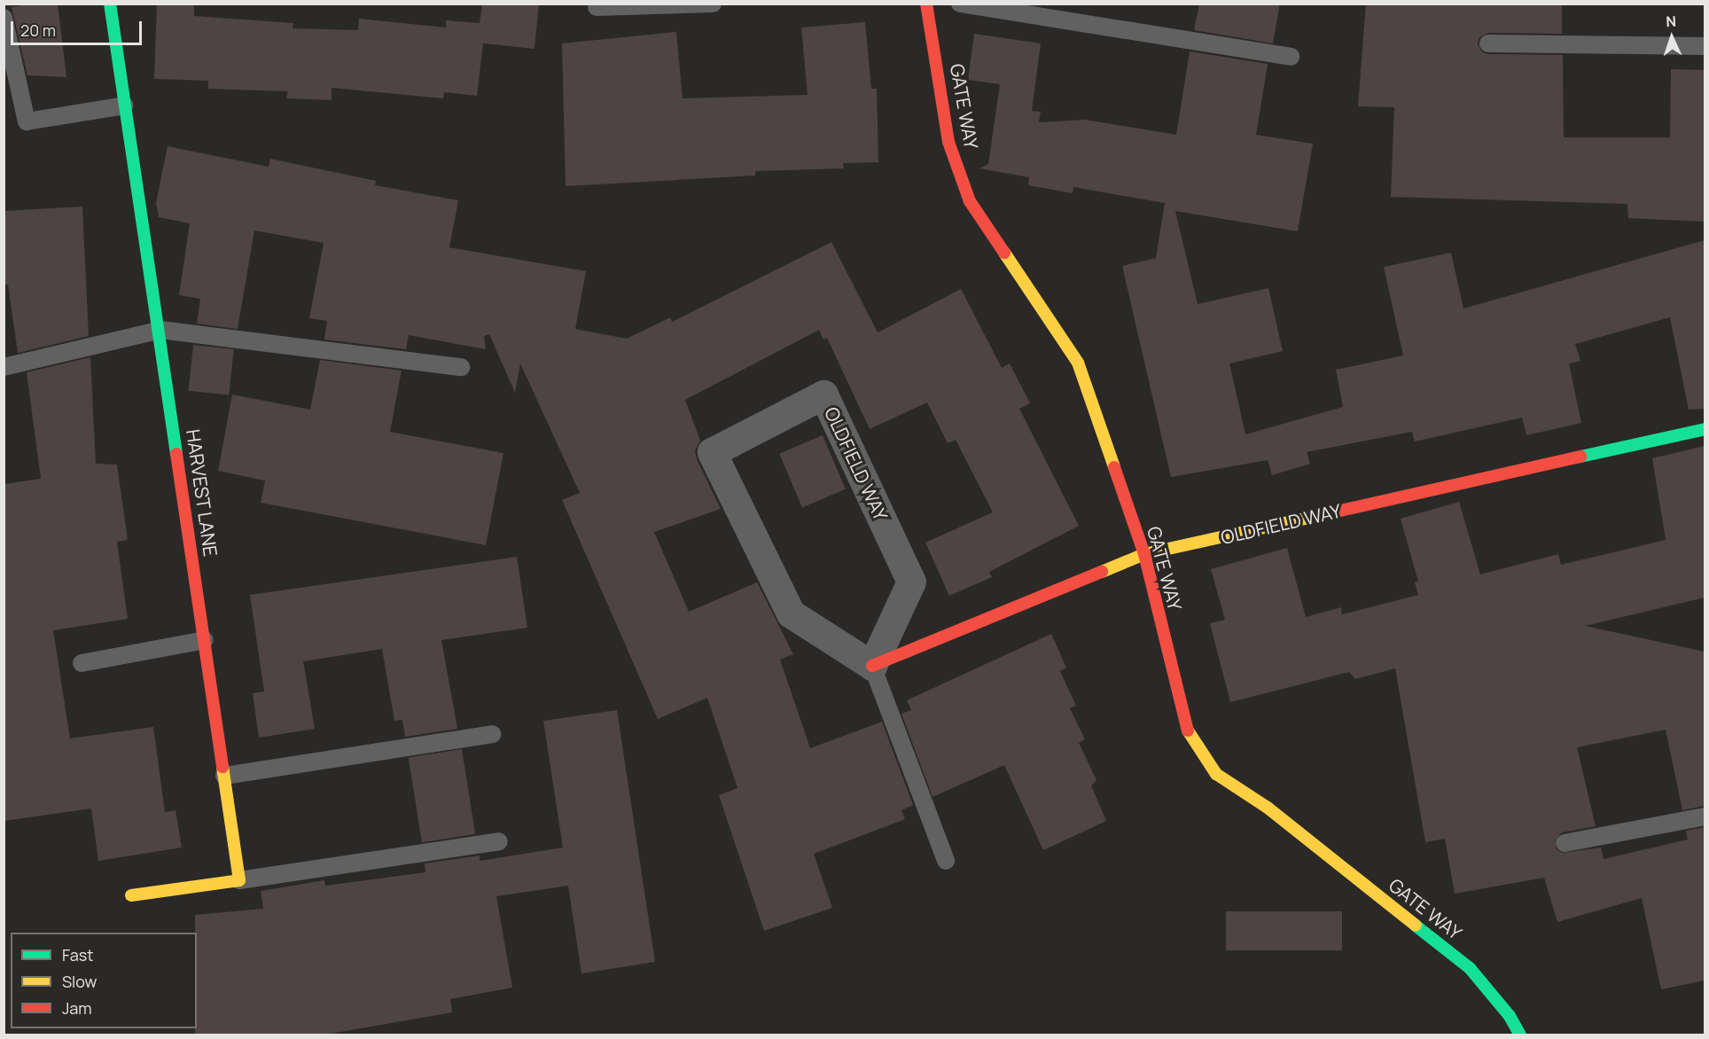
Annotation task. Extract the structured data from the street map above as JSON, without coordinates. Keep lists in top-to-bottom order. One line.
{"streets":{"street":["GATE WAY","OLDFIELD WAY","HARVEST LANE"]},"crossings":[["GATE WAY","OLDFIELD WAY"]],"legend":["Fast","Slow","Jam"],"scale_bar":"20 m","north":"top"}
